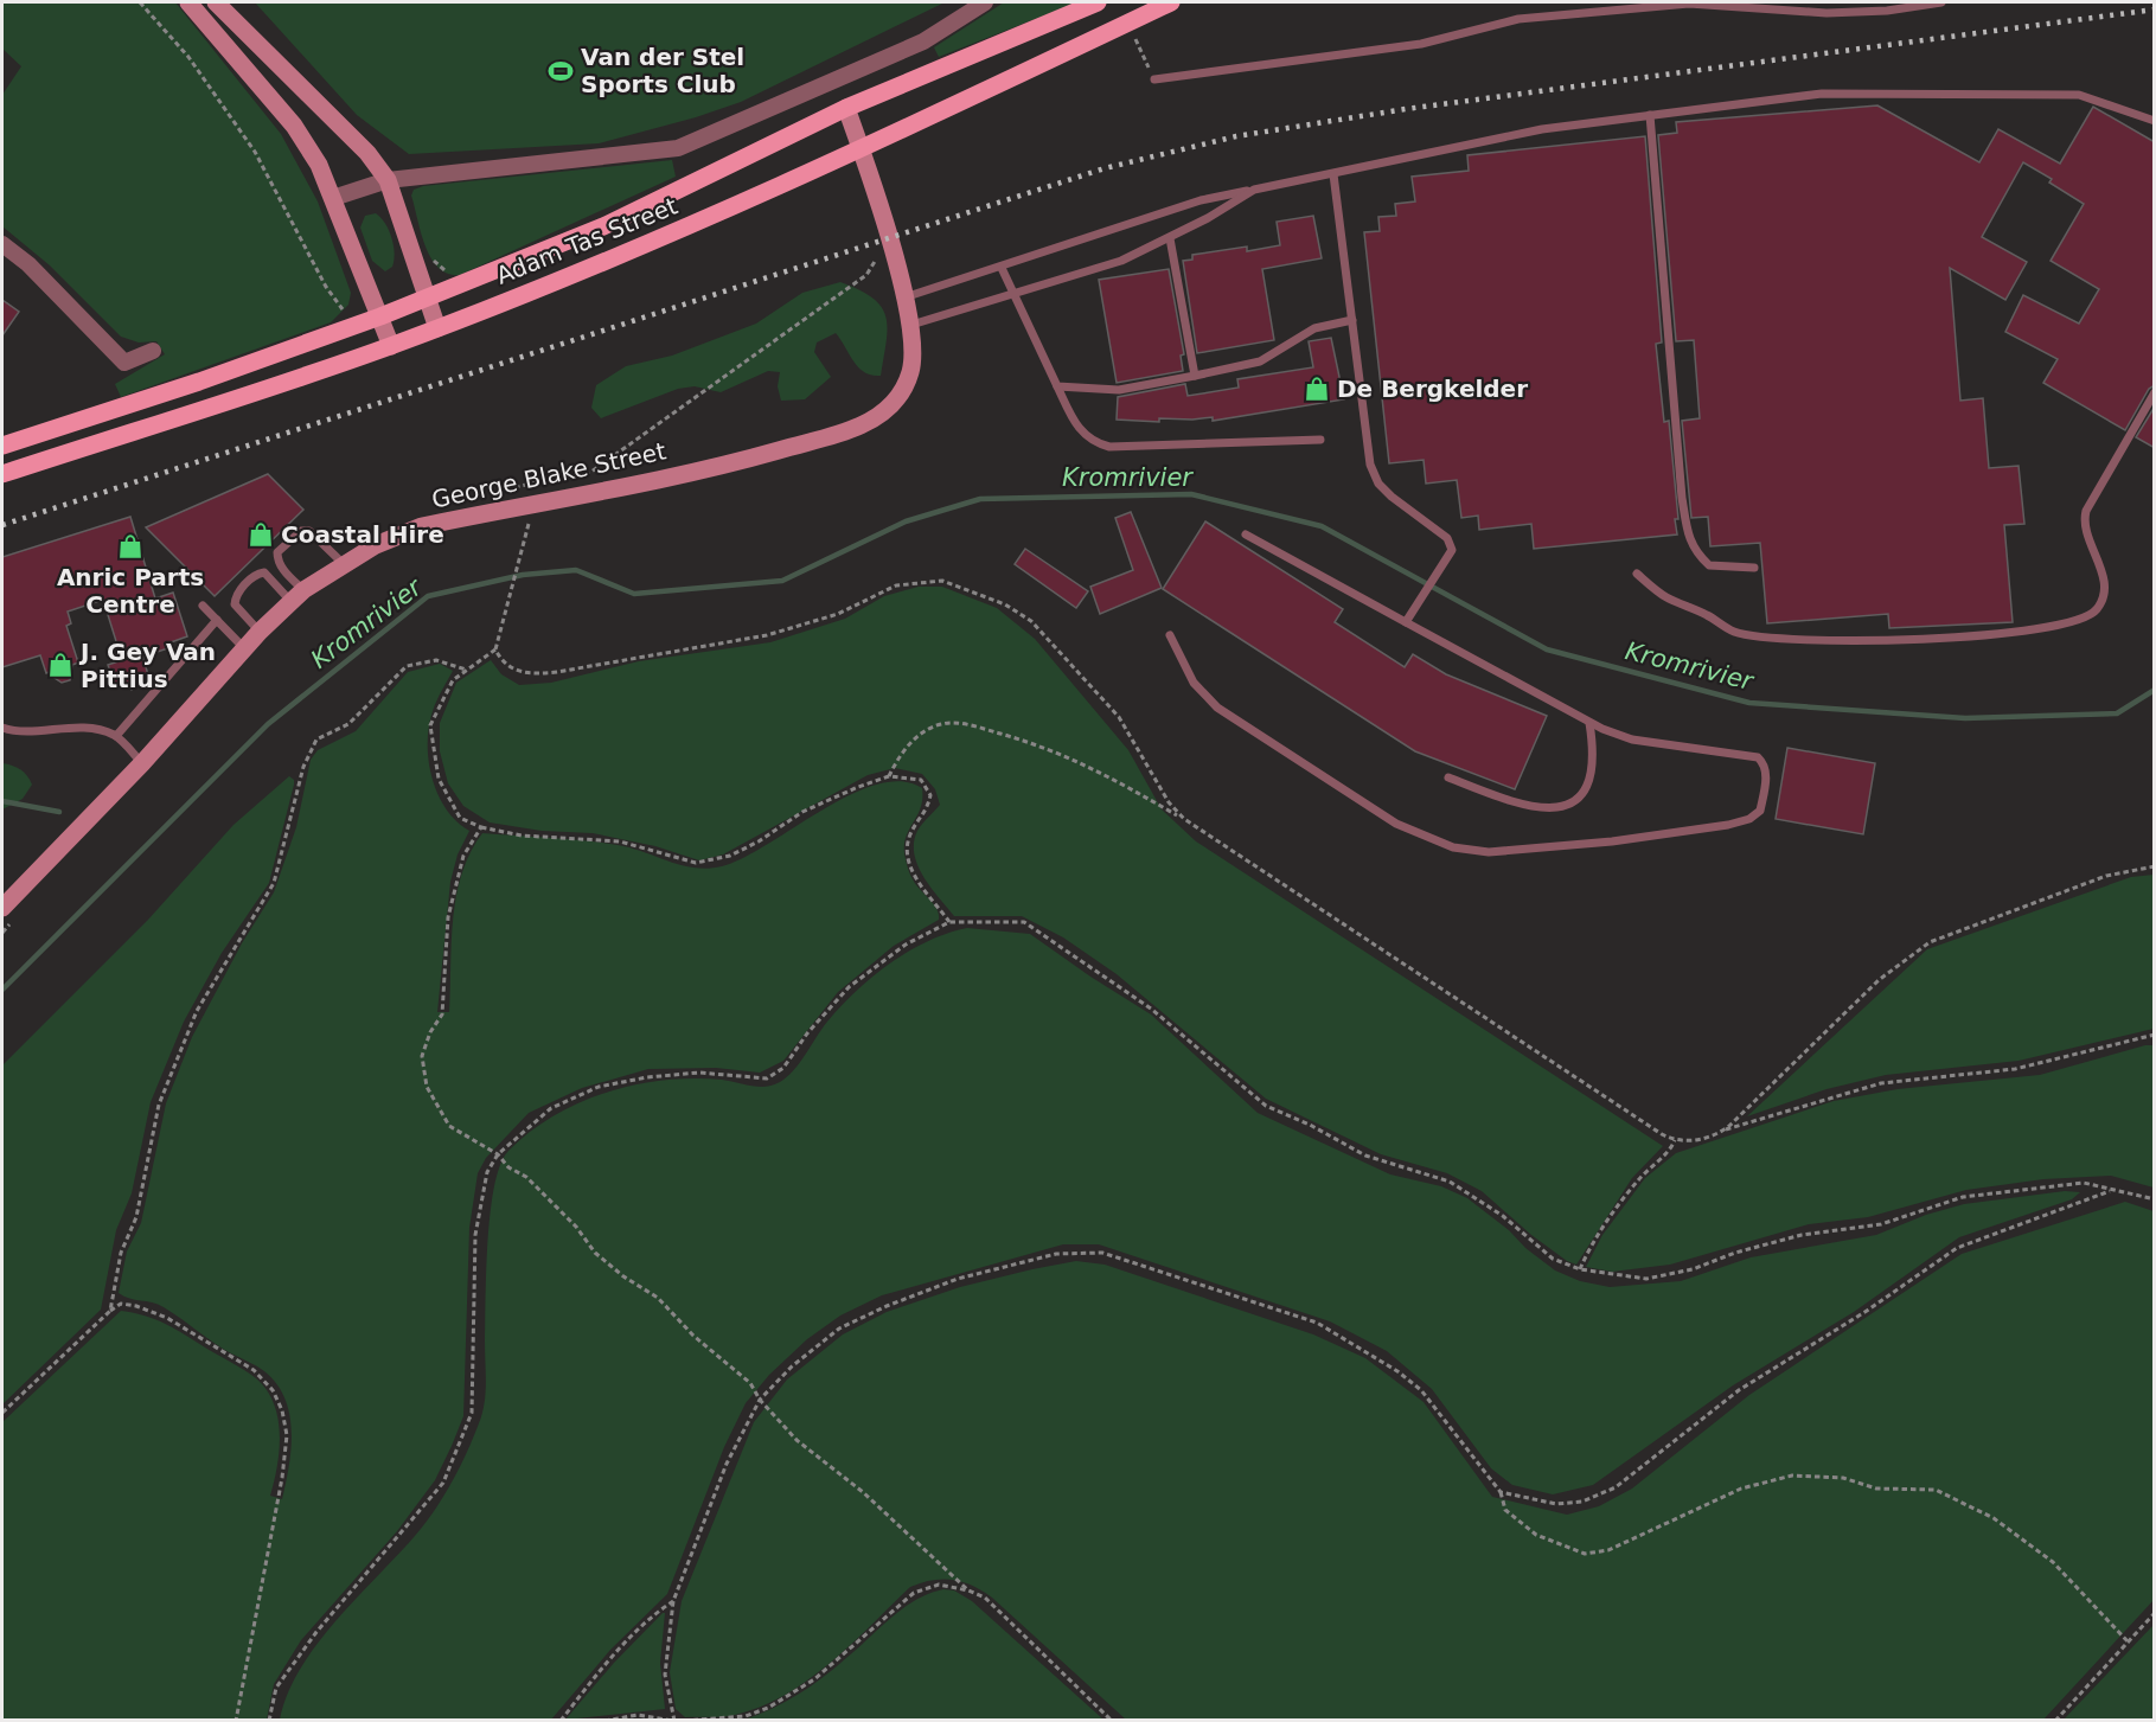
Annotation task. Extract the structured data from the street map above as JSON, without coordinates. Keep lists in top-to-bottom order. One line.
{"streets":{"main road":["Adam Tas Street"],"street":["George Blake Street"]},"crossings":[["Adam Tas Street","George Blake Street"]],"water":["Kromrivier"],"places":{"sports":["Van der Stel Sports Club"],"shop":["De Bergkelder","Coastal Hire","Anric Parts Centre","J. Gey Van Pittius"]}}
